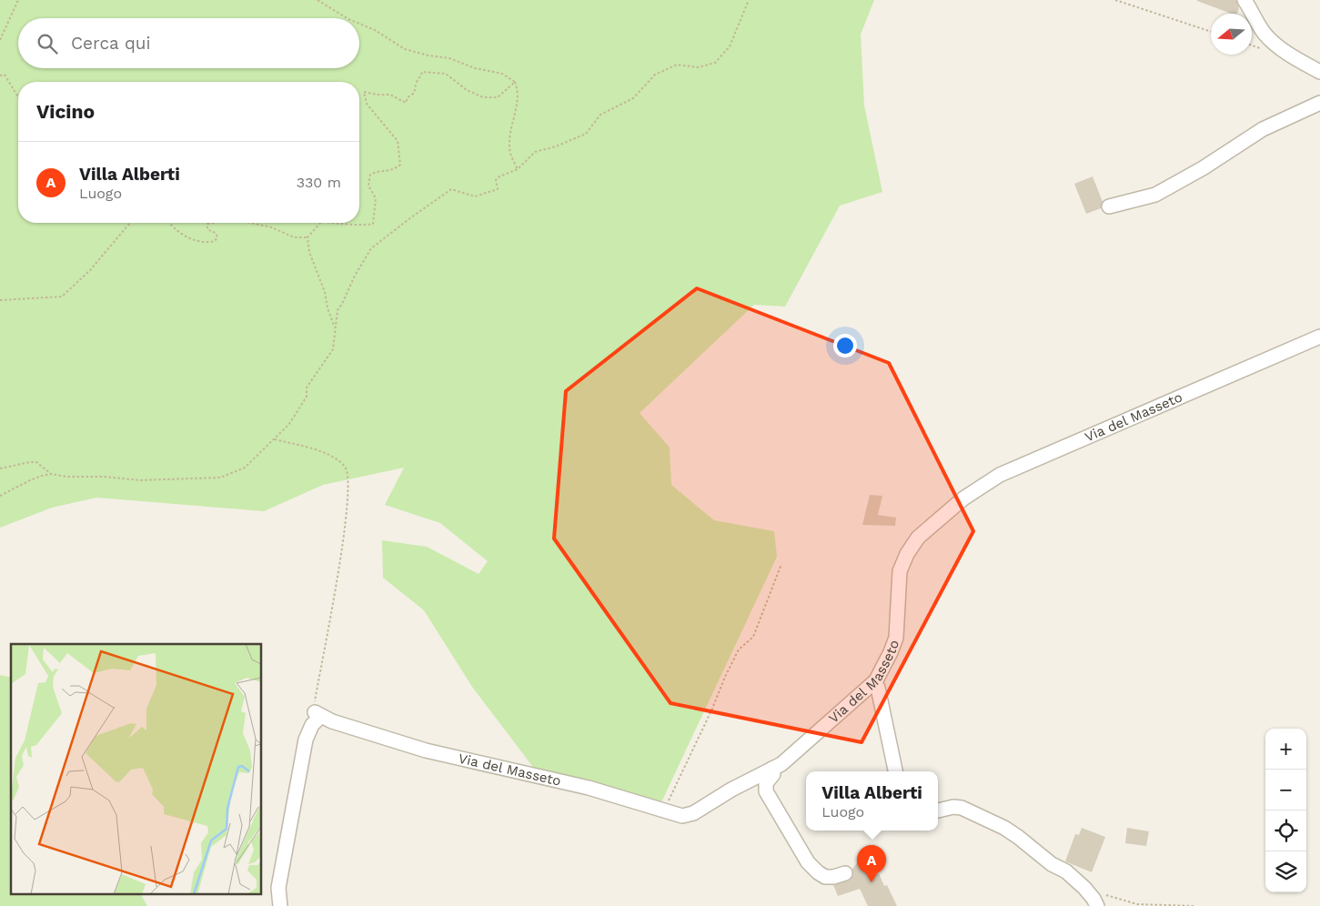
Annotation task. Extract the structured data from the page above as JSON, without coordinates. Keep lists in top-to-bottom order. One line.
{"streets":{"street":["Via del Masseto"]},"north":"left","page":{"search":"Cerca qui","heading":"Vicino","list":[{"mark":"A","name":"Villa Alberti","note":"Luogo","value":"330 m"}],"map_buttons":["+","−"],"popup":["Villa Alberti","Luogo"],"pins":"A"}}
